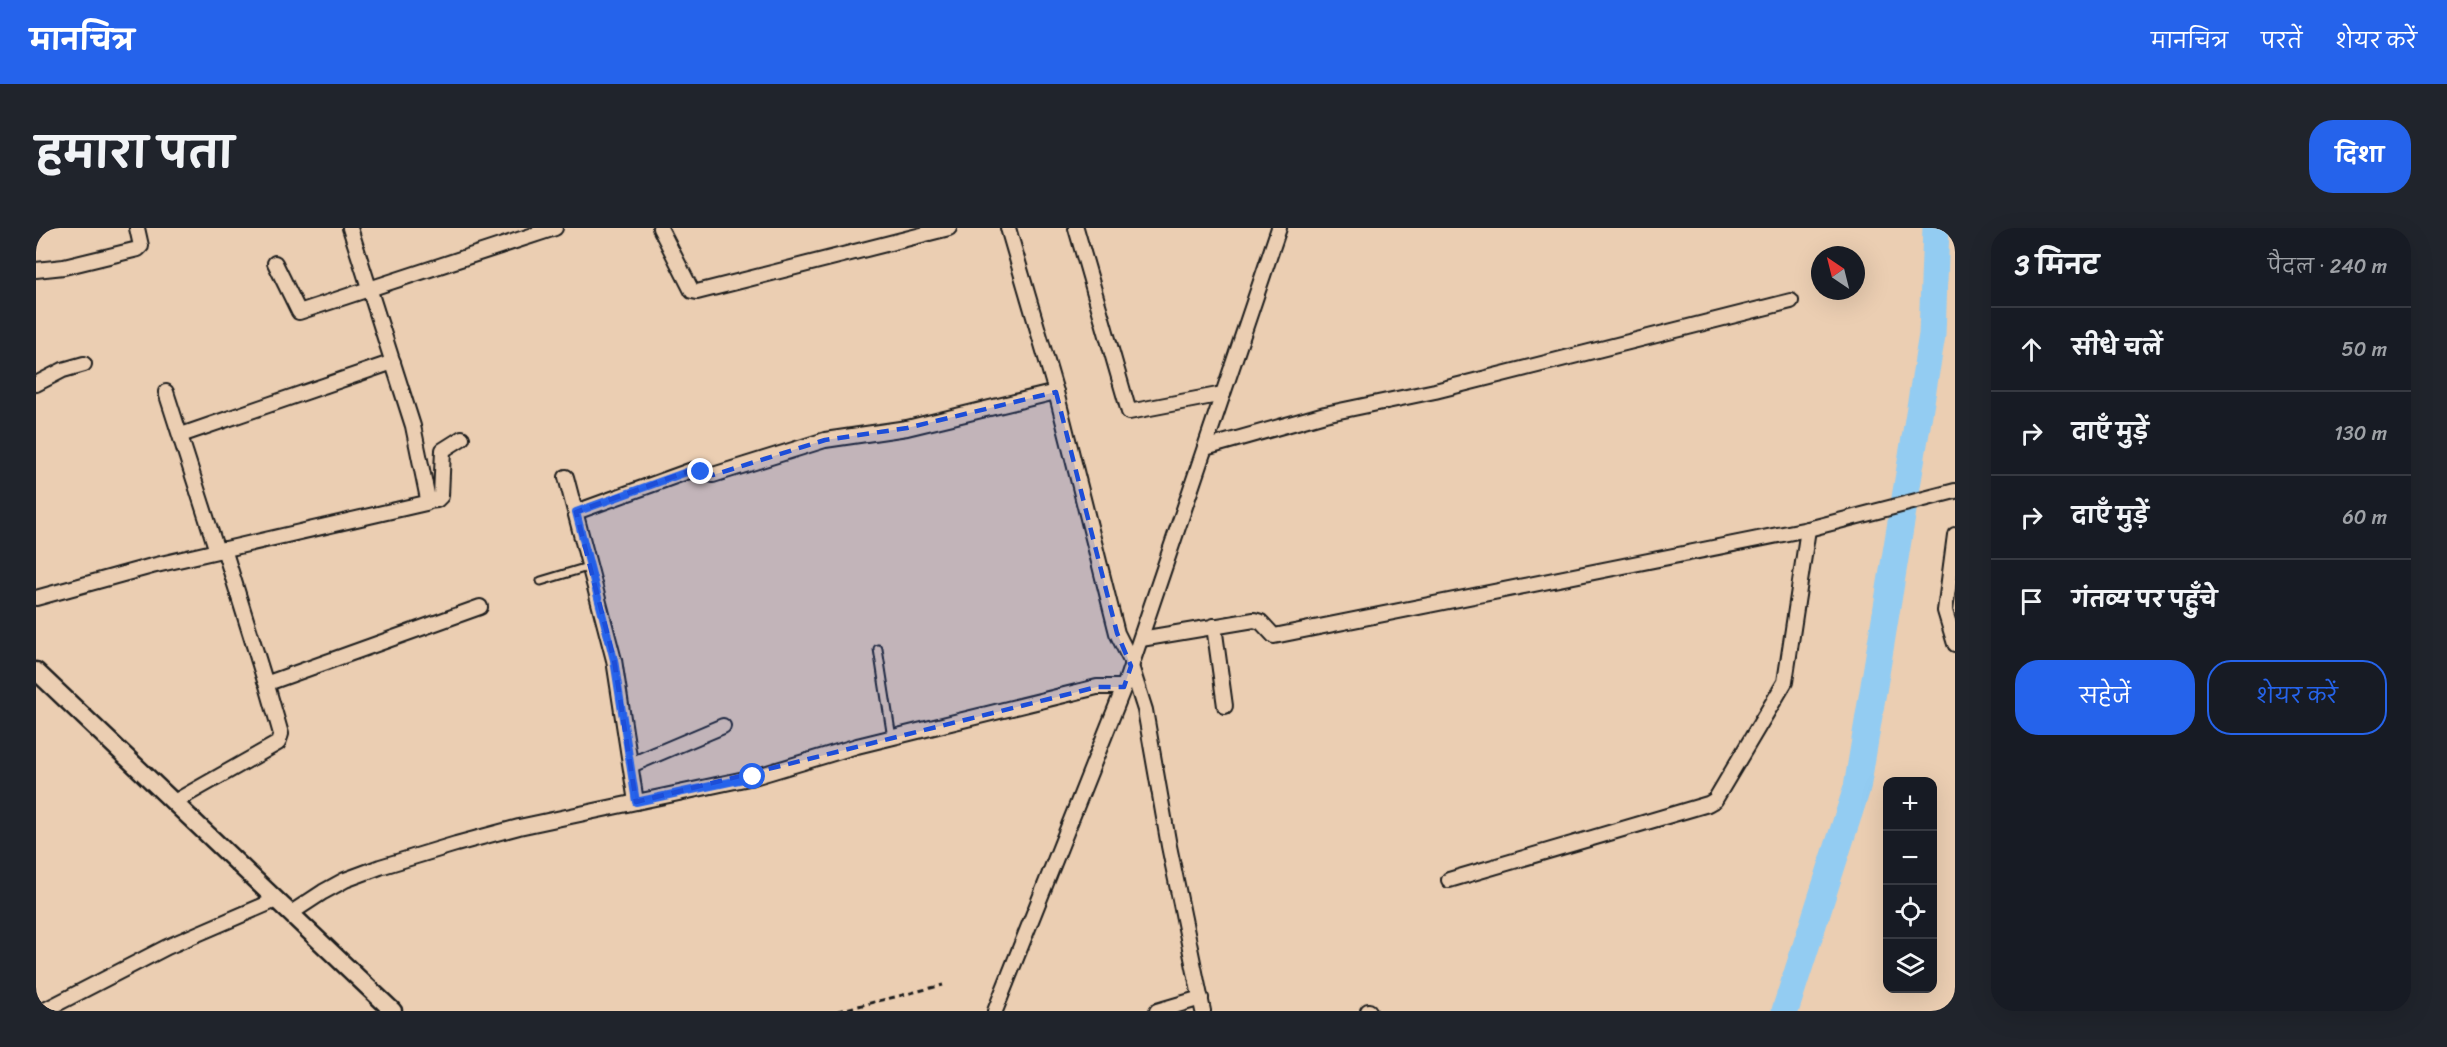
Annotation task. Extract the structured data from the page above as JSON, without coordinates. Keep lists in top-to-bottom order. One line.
{"north":"top left","page":{"header":"मानचित्र","nav":["मानचित्र","परतें","शेयर करें"],"title":"हमारा पता","buttons":["दिशा",["सहेजें","शेयर करें"]],"heading":["3 मिनट","पैदल · 240 m"],"list":[["सीधे चलें","50 m"],["दाएँ मुड़ें","130 m"],["दाएँ मुड़ें","60 m"],"गंतव्य पर पहुँचे"],"map_buttons":["+","−"]}}
